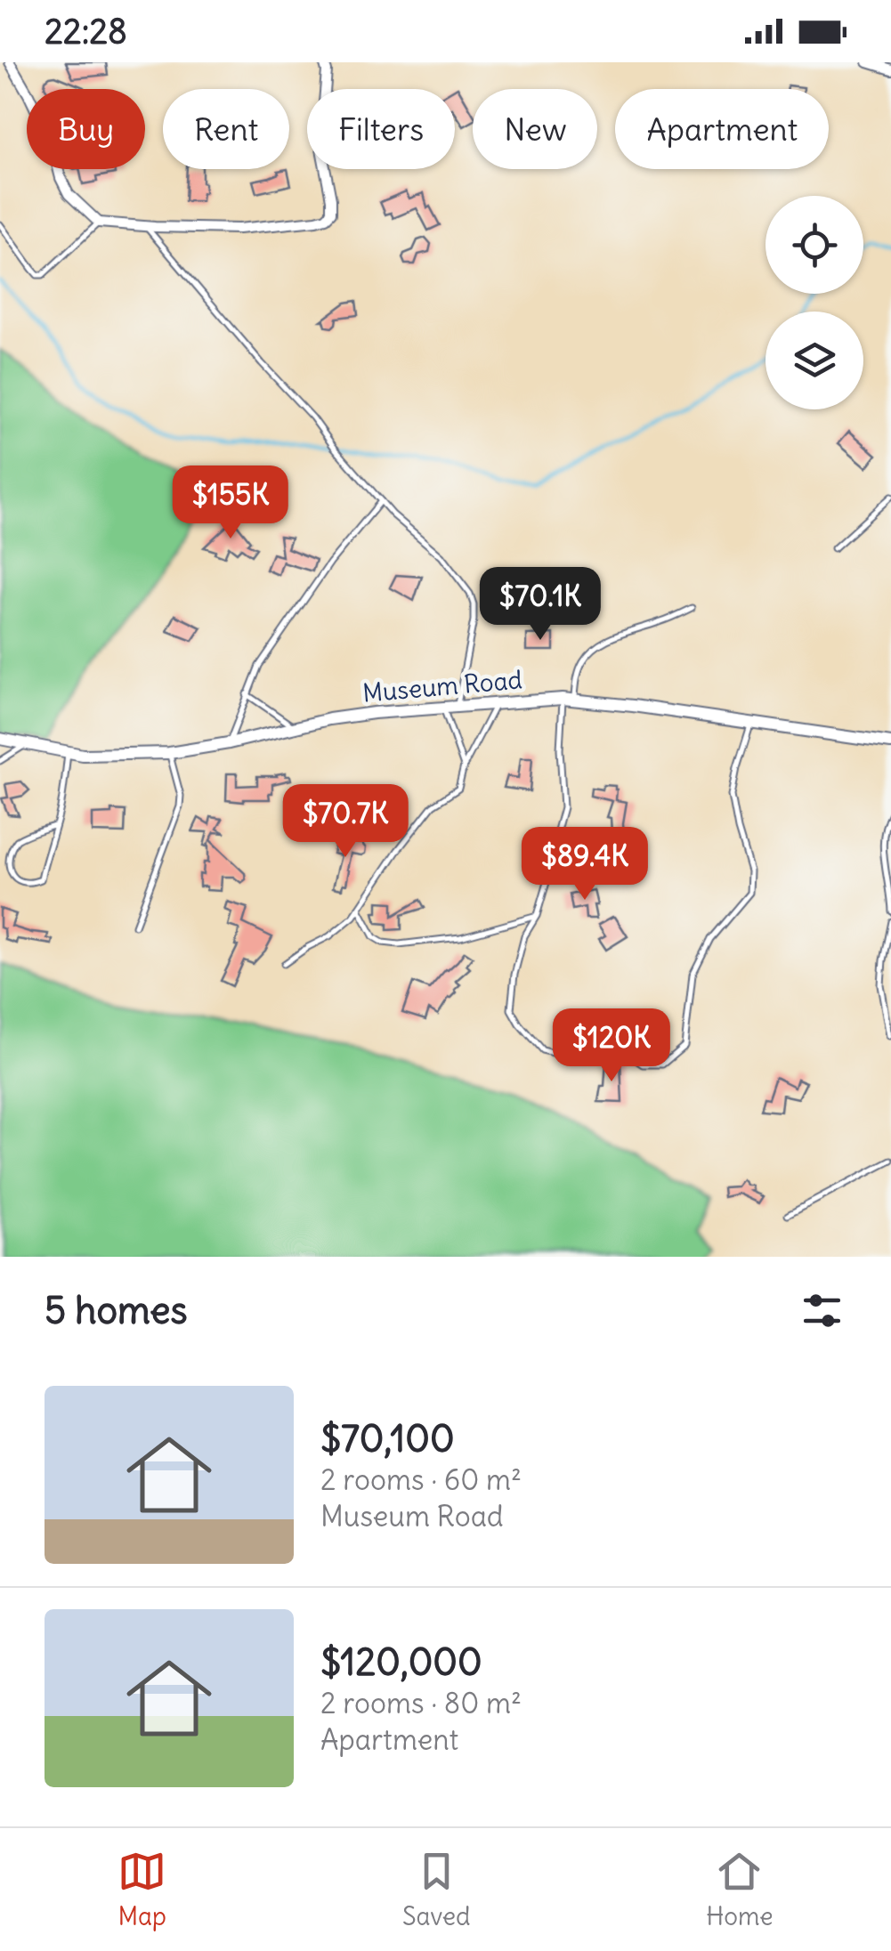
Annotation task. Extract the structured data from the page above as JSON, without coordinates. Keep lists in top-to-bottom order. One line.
{"streets":{"street":["Museum Road"]},"page":{"status":"22:28","chip":["Buy","Rent","Filters","New","Apartment"],"price":["$155K","$70.1K","$70.7K","$89.4K","$120K"],"heading":"5 homes","list":[{"name":"$70,100","note":"2 rooms · 60 m² · Museum Road"},{"name":"$120,000","note":"2 rooms · 80 m² · Apartment"}],"tabs":["Map","Saved","Home"]}}
